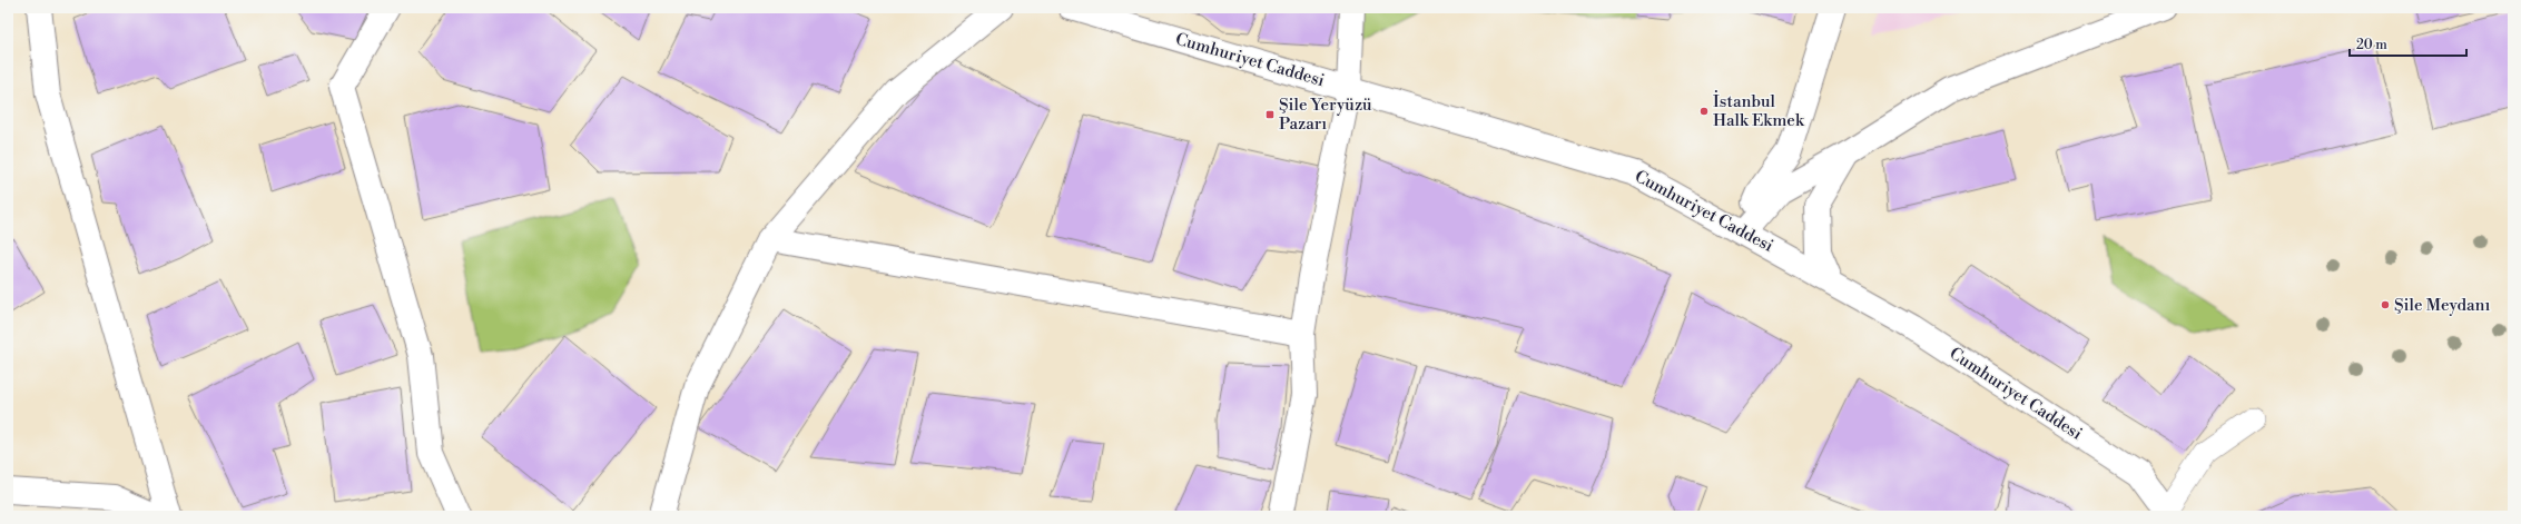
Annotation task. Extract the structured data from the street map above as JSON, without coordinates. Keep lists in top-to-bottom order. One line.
{"streets":{"street":["Cumhuriyet Caddesi"]},"places":{"other":["İstanbul Halk Ekmek","Şile Meydanı"],"transit":["Şile Yeryüzü Pazarı"]},"scale_bar":"20 m"}
